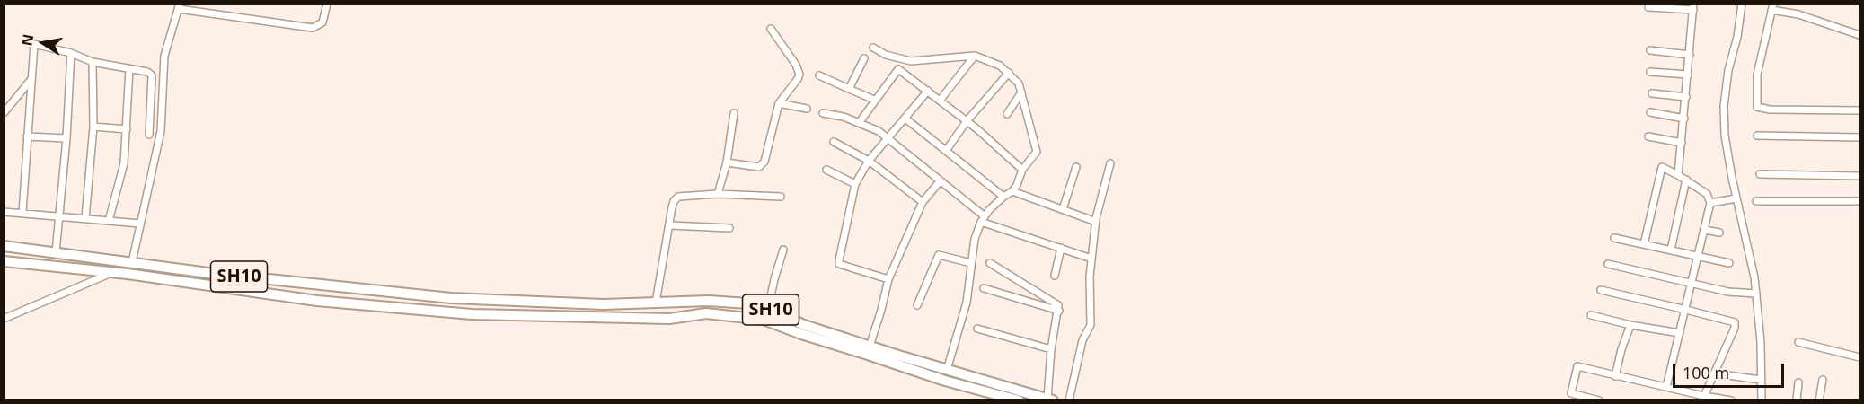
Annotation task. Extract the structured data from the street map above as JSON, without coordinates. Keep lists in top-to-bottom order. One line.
{"streets":{"main road":["SH10"]},"scale_bar":"100 m","north":"left"}
